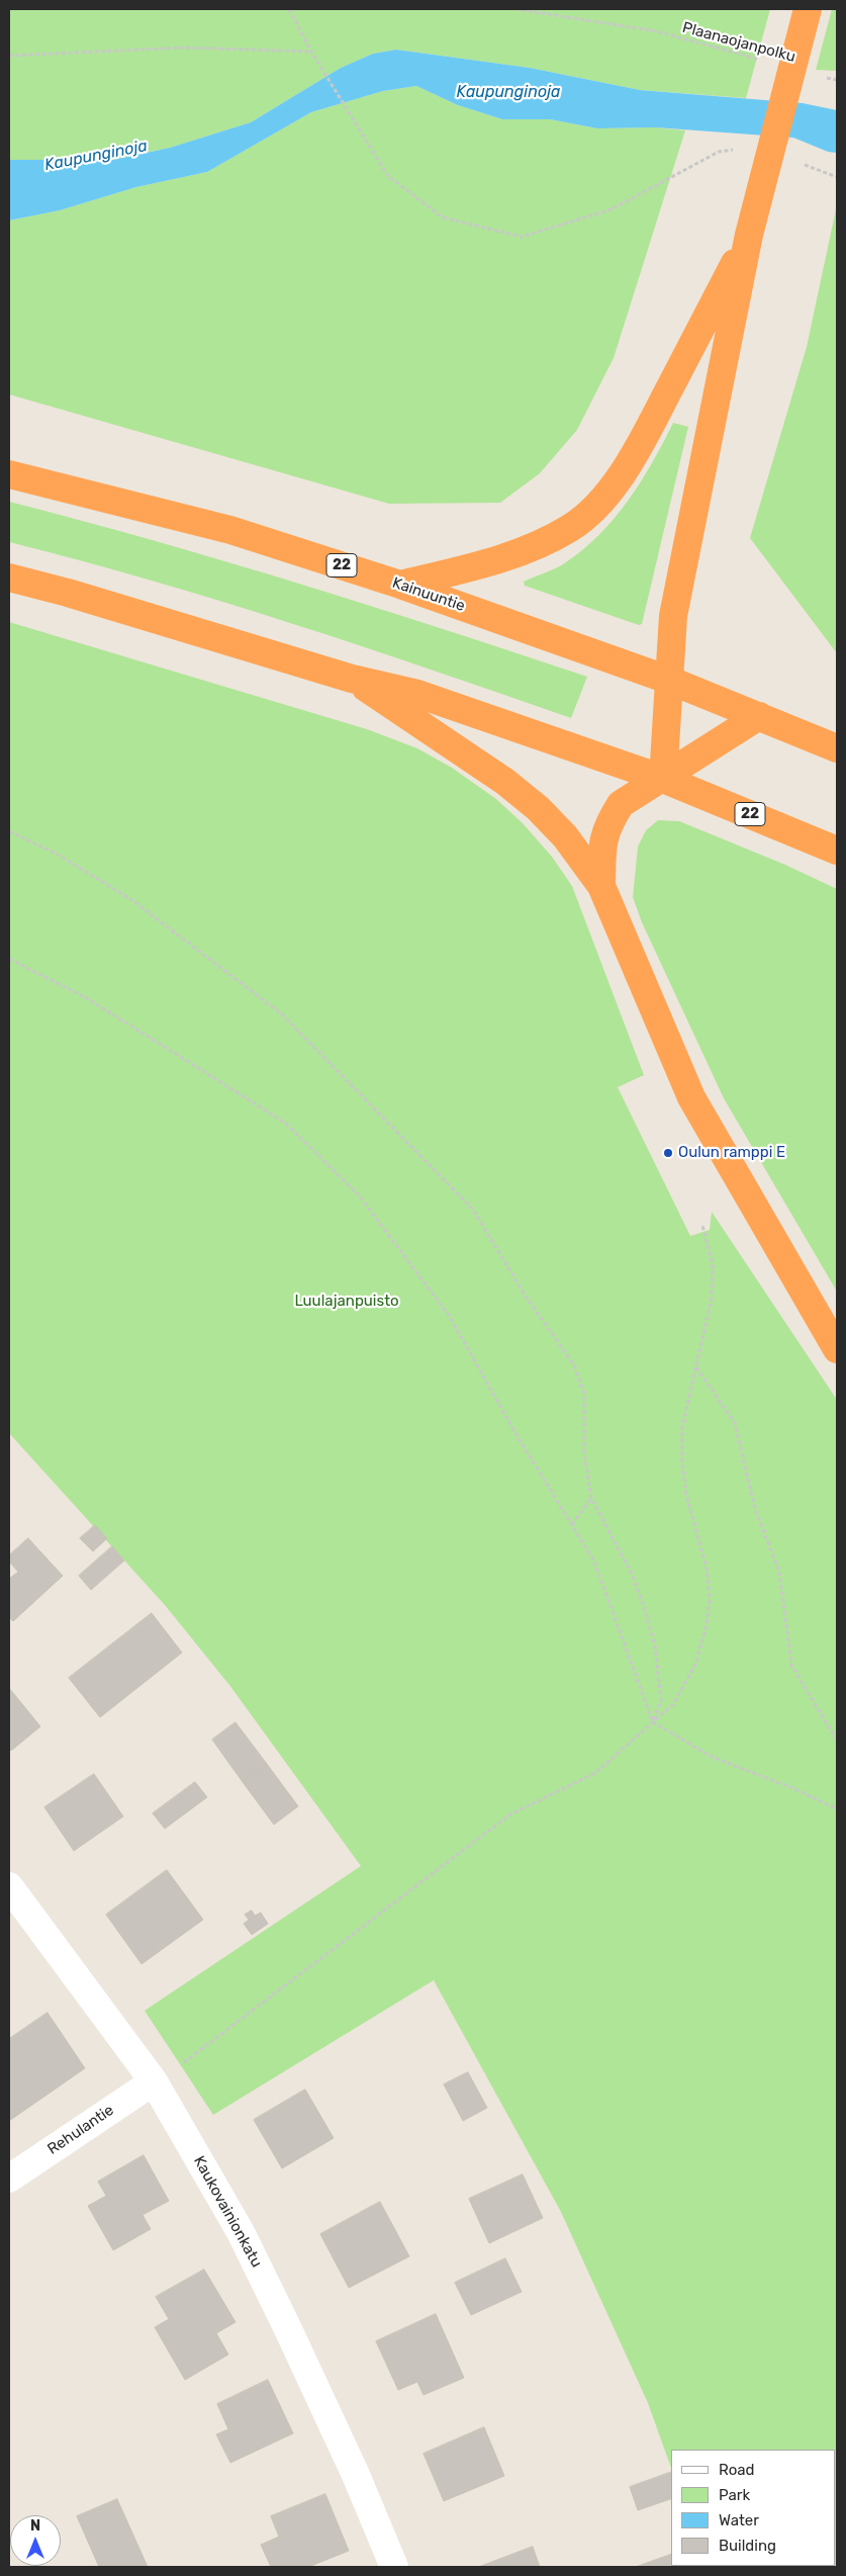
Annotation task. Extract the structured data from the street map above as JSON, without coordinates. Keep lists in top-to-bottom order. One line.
{"streets":{"highway":["22","Kainuuntie"],"street":["Rehulantie","Kaukovainionkatu"],"path":["Plaanaojanpolku"]},"crossings":[["Rehulantie","Kaukovainionkatu"]],"water":["Kaupunginoja"],"parks":["Luulajanpuisto"],"places":["Oulun ramppi E"],"legend":["Road","Park","Water","Building"],"north":"top"}
